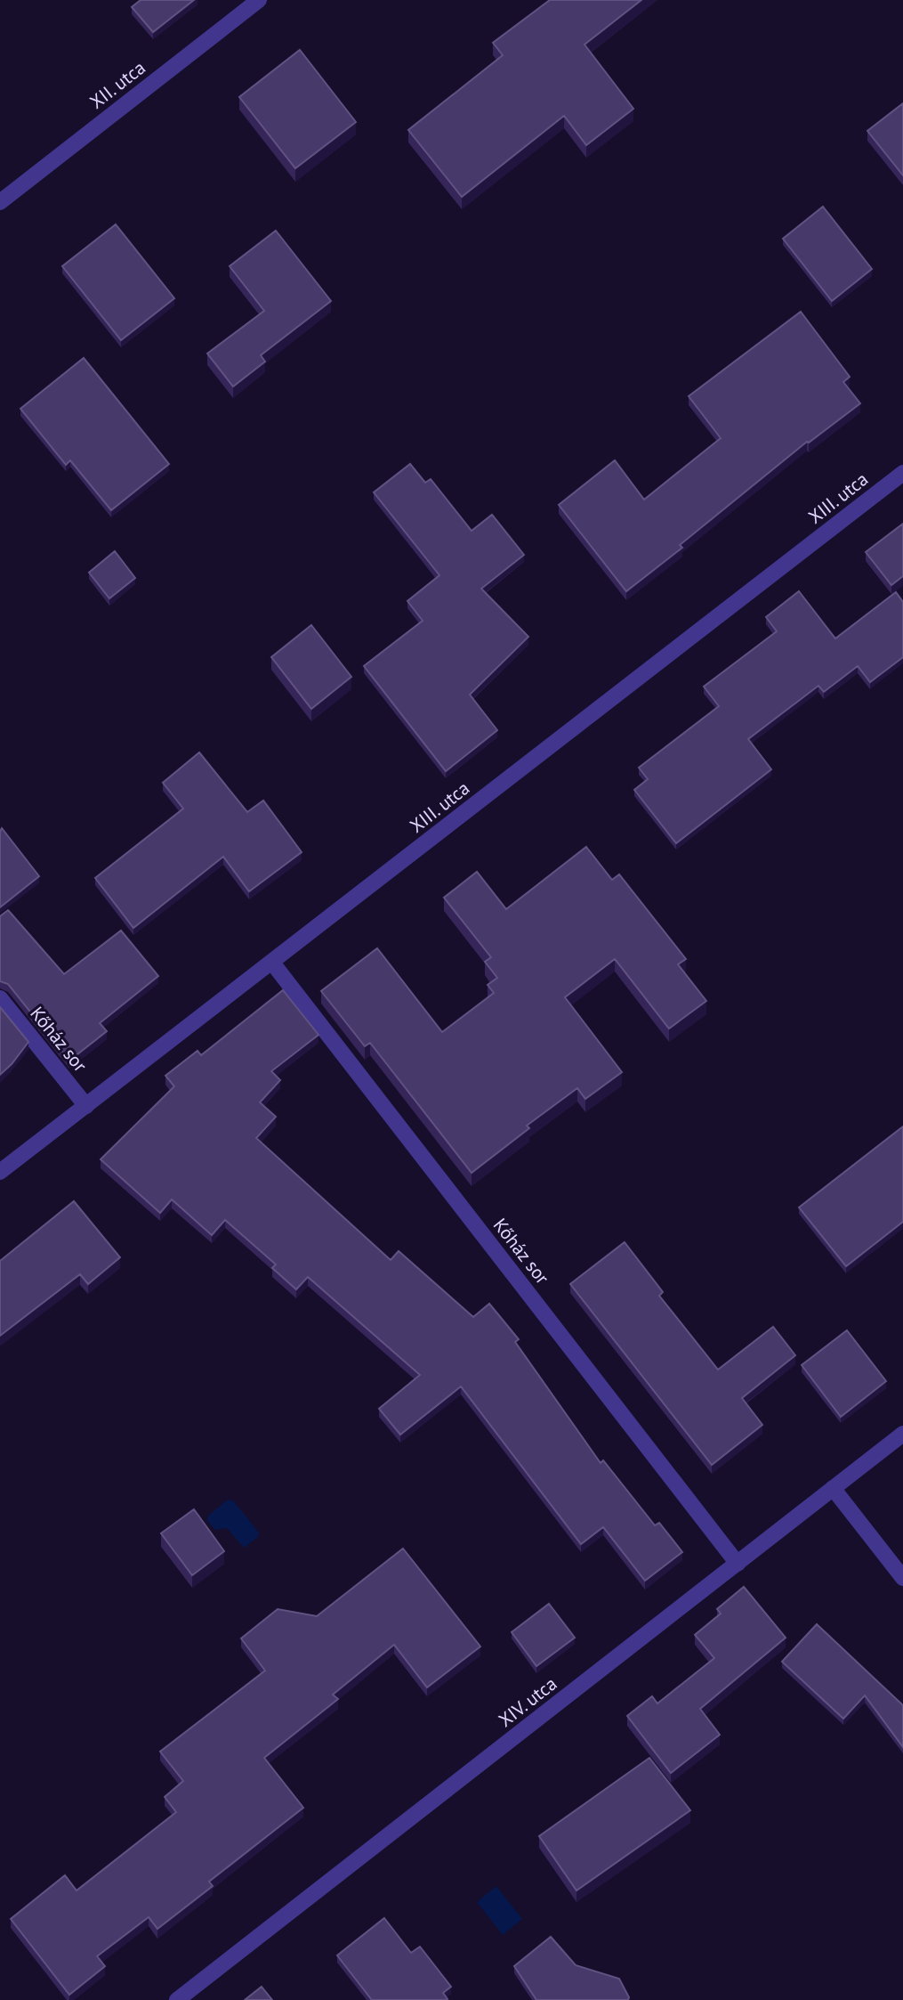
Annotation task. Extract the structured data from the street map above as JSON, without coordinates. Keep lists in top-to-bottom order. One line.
{"streets":{"street":["XII. utca","XIII. utca","Kőház sor","XIV. utca"]},"crossings":[["XIII. utca","Kőház sor"],["Kőház sor","XIV. utca"]]}
